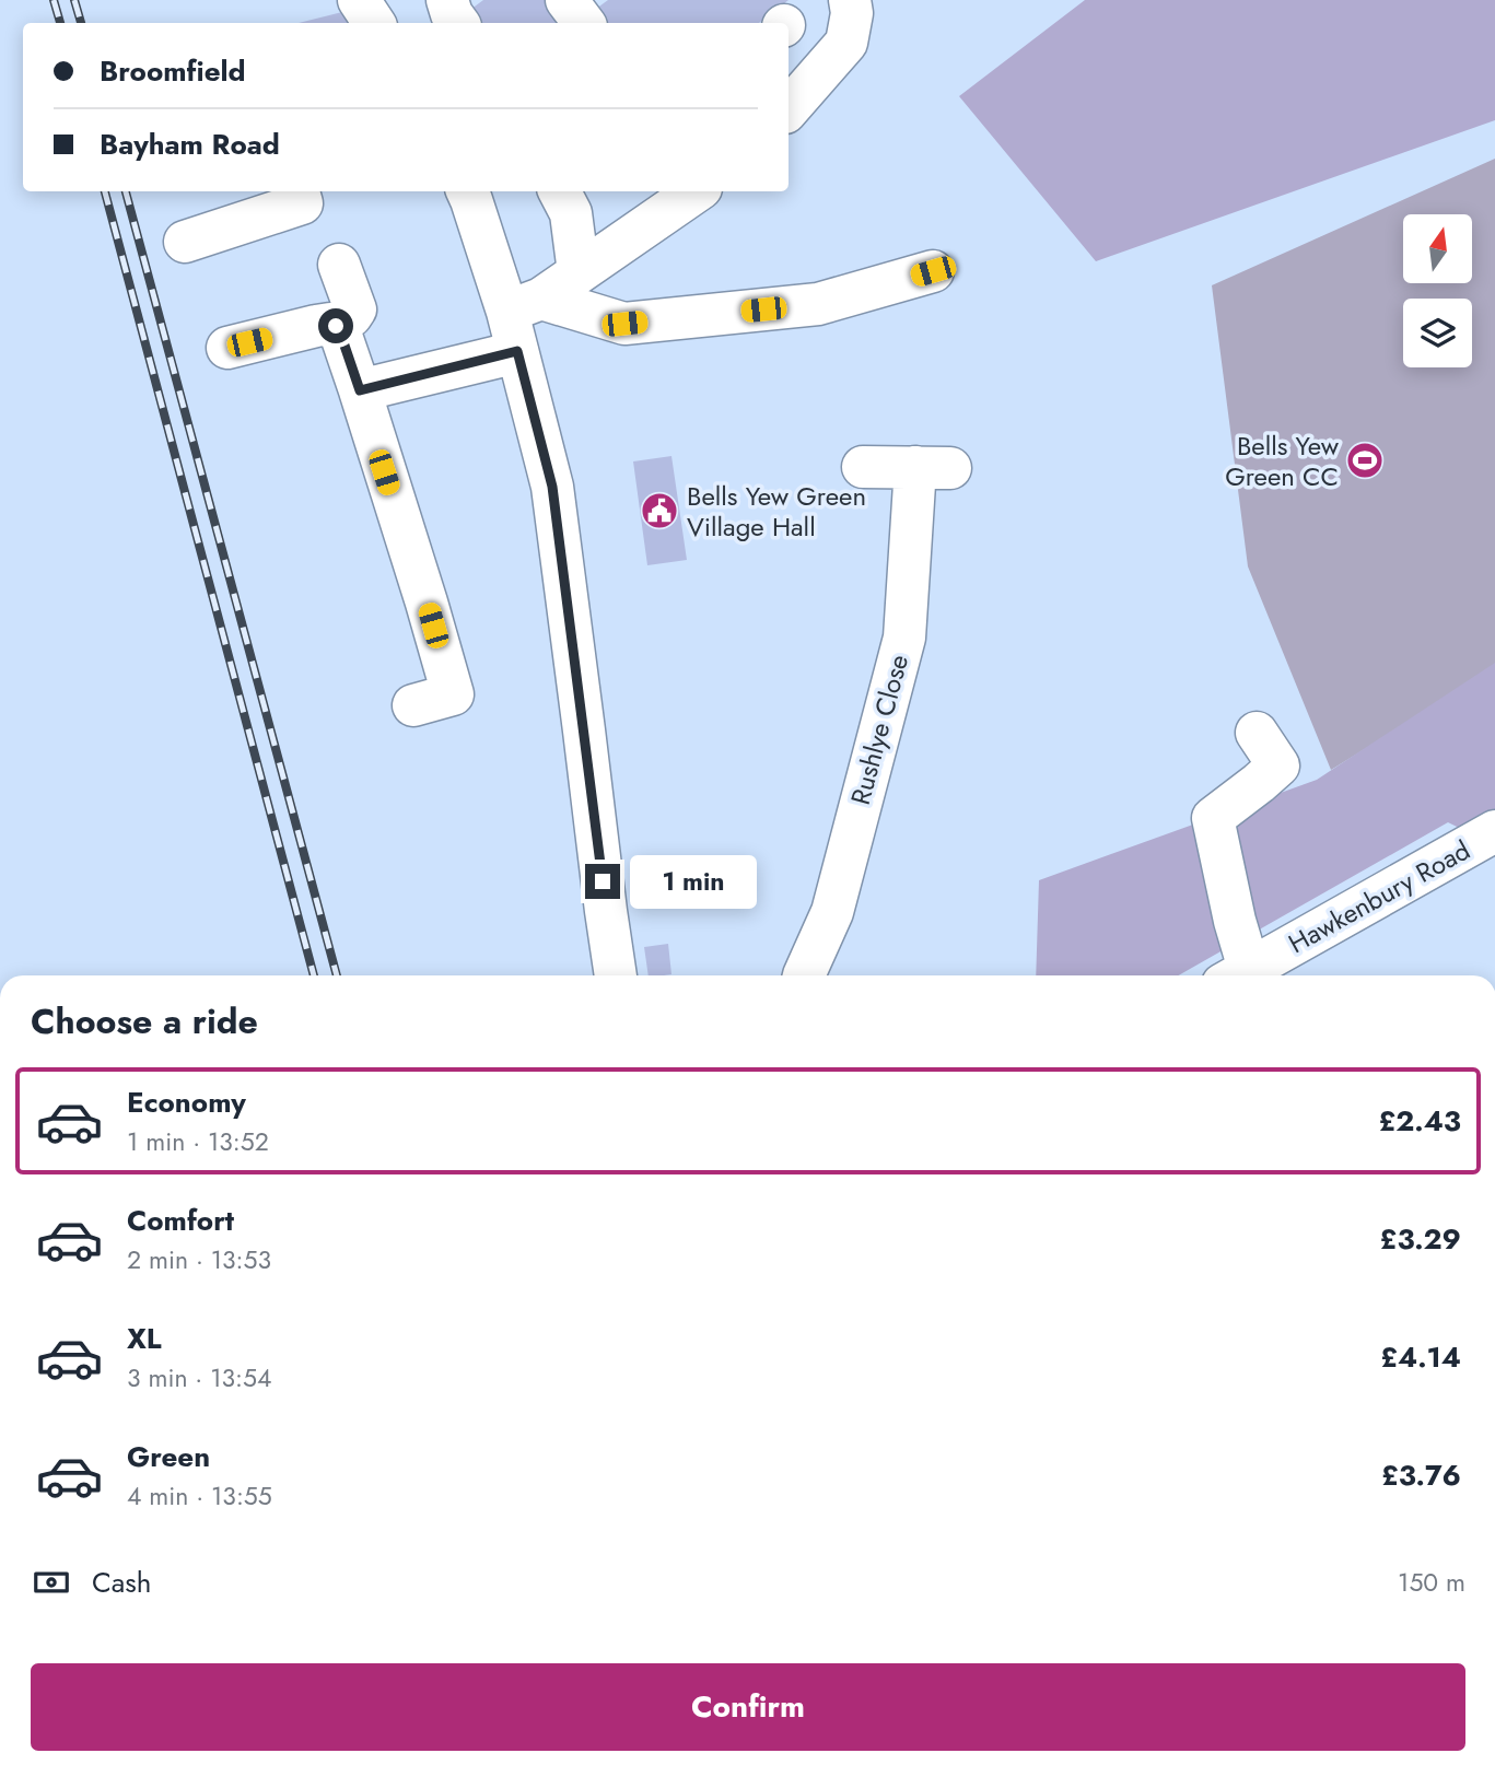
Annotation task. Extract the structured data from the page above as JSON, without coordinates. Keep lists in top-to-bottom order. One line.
{"streets":{"street":["Rushlye Close","Hawkenbury Road"]},"places":{"sports":["Bells Yew Green CC"],"public building":["Bells Yew Green Village Hall"]},"north":"top","page":{"banner":["Broomfield","Bayham Road"],"bubble":"1 min","heading":"Choose a ride","list":[{"name":"Economy","note":"1 min · 13:52","value":"£2.43"},{"name":"Comfort","note":"2 min · 13:53","value":"£3.29"},{"name":"XL","note":"3 min · 13:54","value":"£4.14"},{"name":"Green","note":"4 min · 13:55","value":"£3.76"}],"pay":["Cash","150 m"],"buttons":"Confirm"}}
